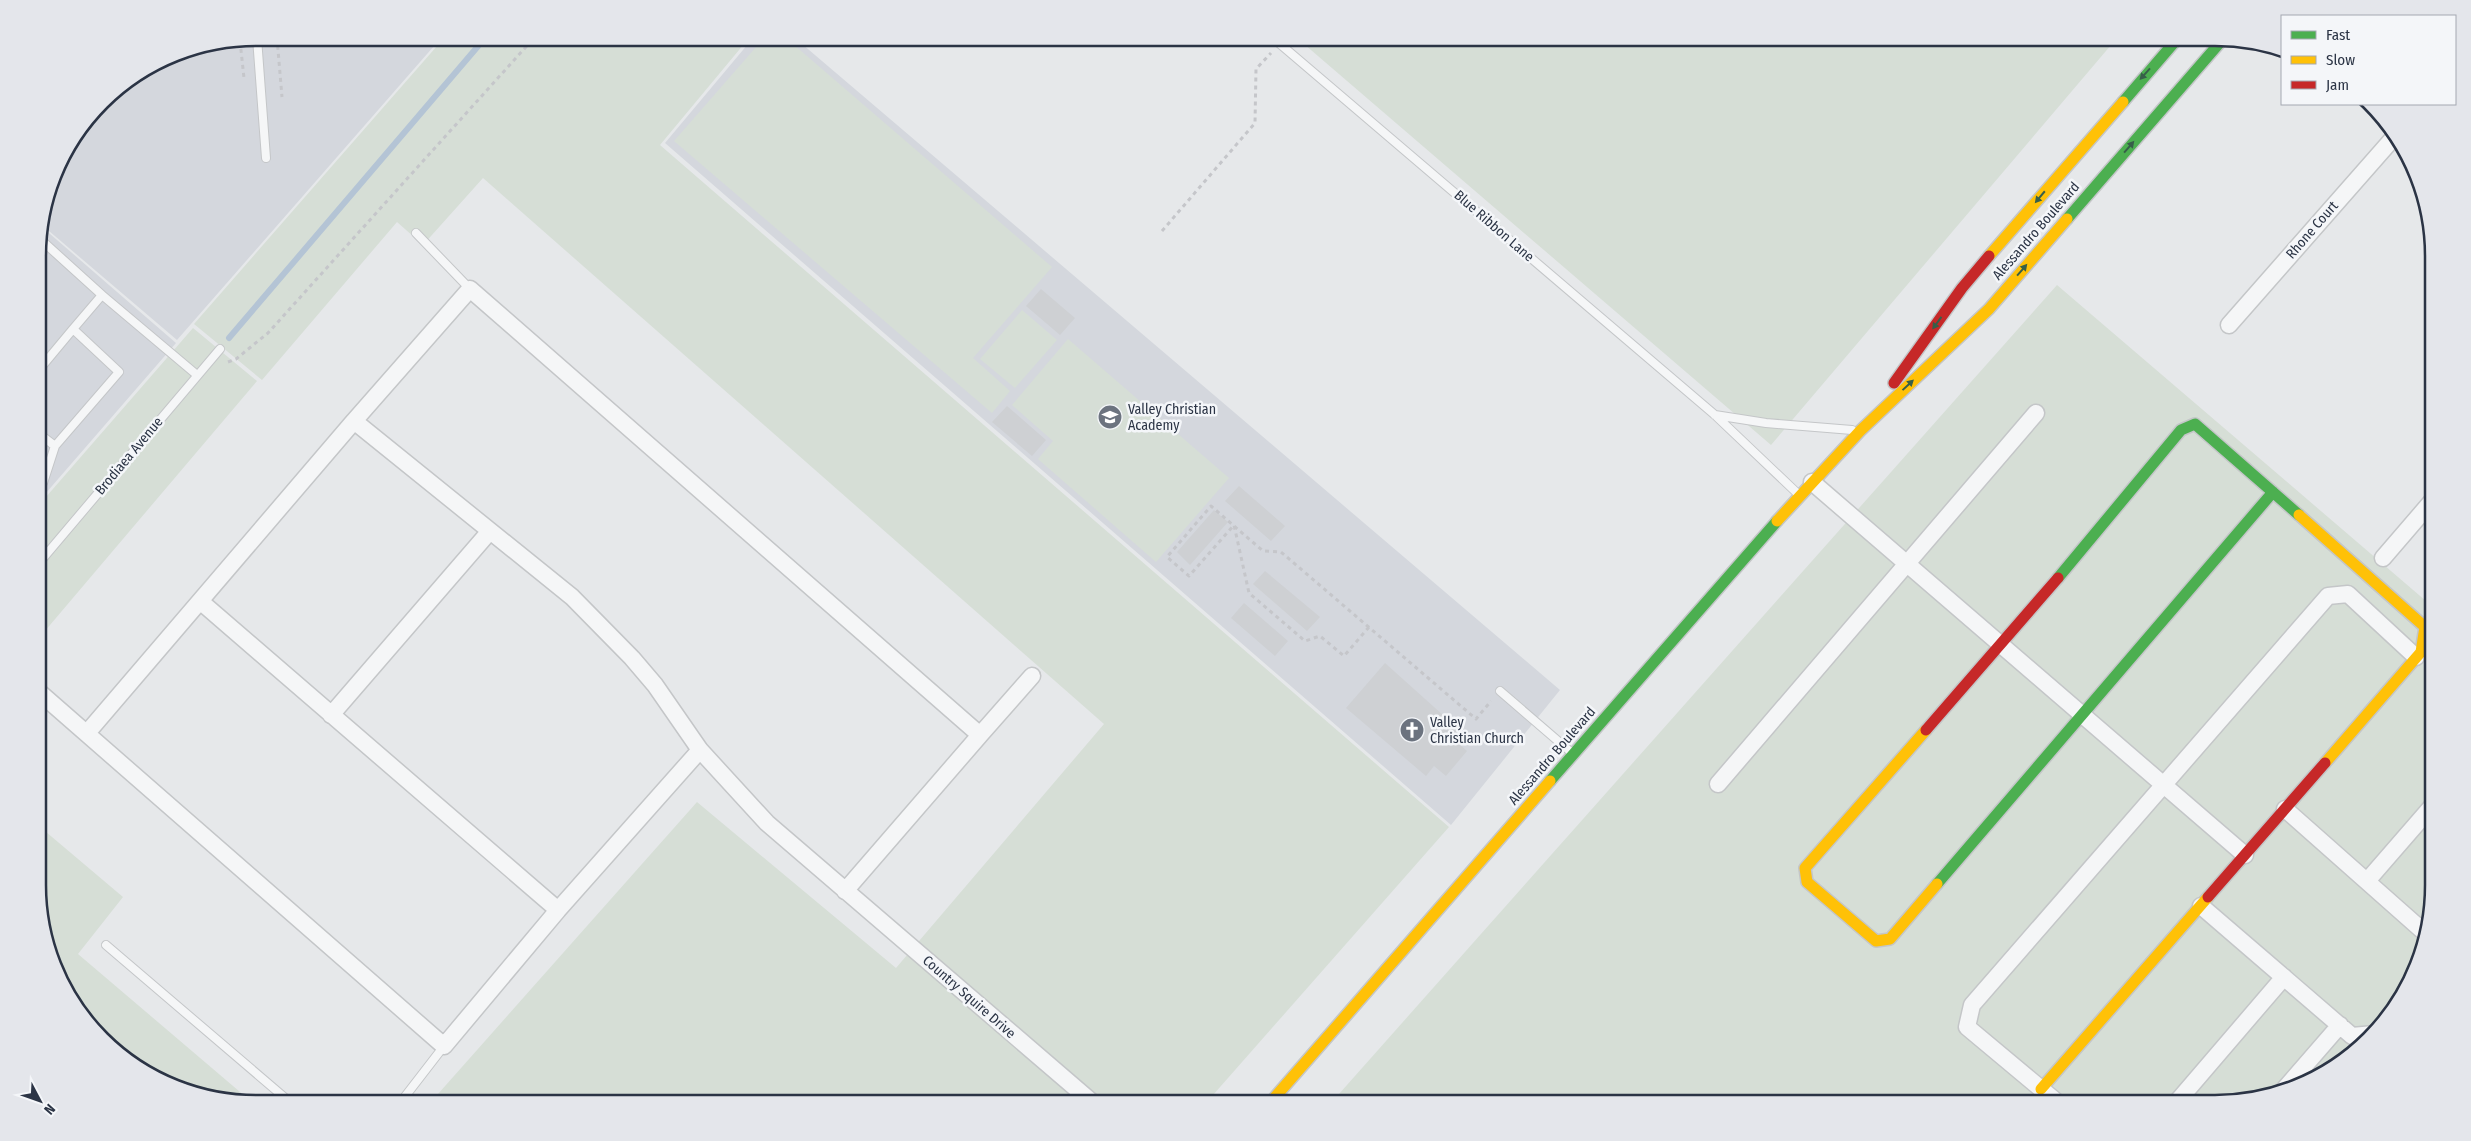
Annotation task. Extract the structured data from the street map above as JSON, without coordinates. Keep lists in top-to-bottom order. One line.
{"streets":{"street":["Rhone Court","Alessandro Boulevard","Country Squire Drive"],"lane":["Blue Ribbon Lane","Brodiaea Avenue"]},"crossings":[["Blue Ribbon Lane","Alessandro Boulevard"]],"places":{"school or university":["Valley Christian Academy"],"church":["Valley Christian Church"]},"legend":["Fast","Slow","Jam"],"north":"bottom right"}
